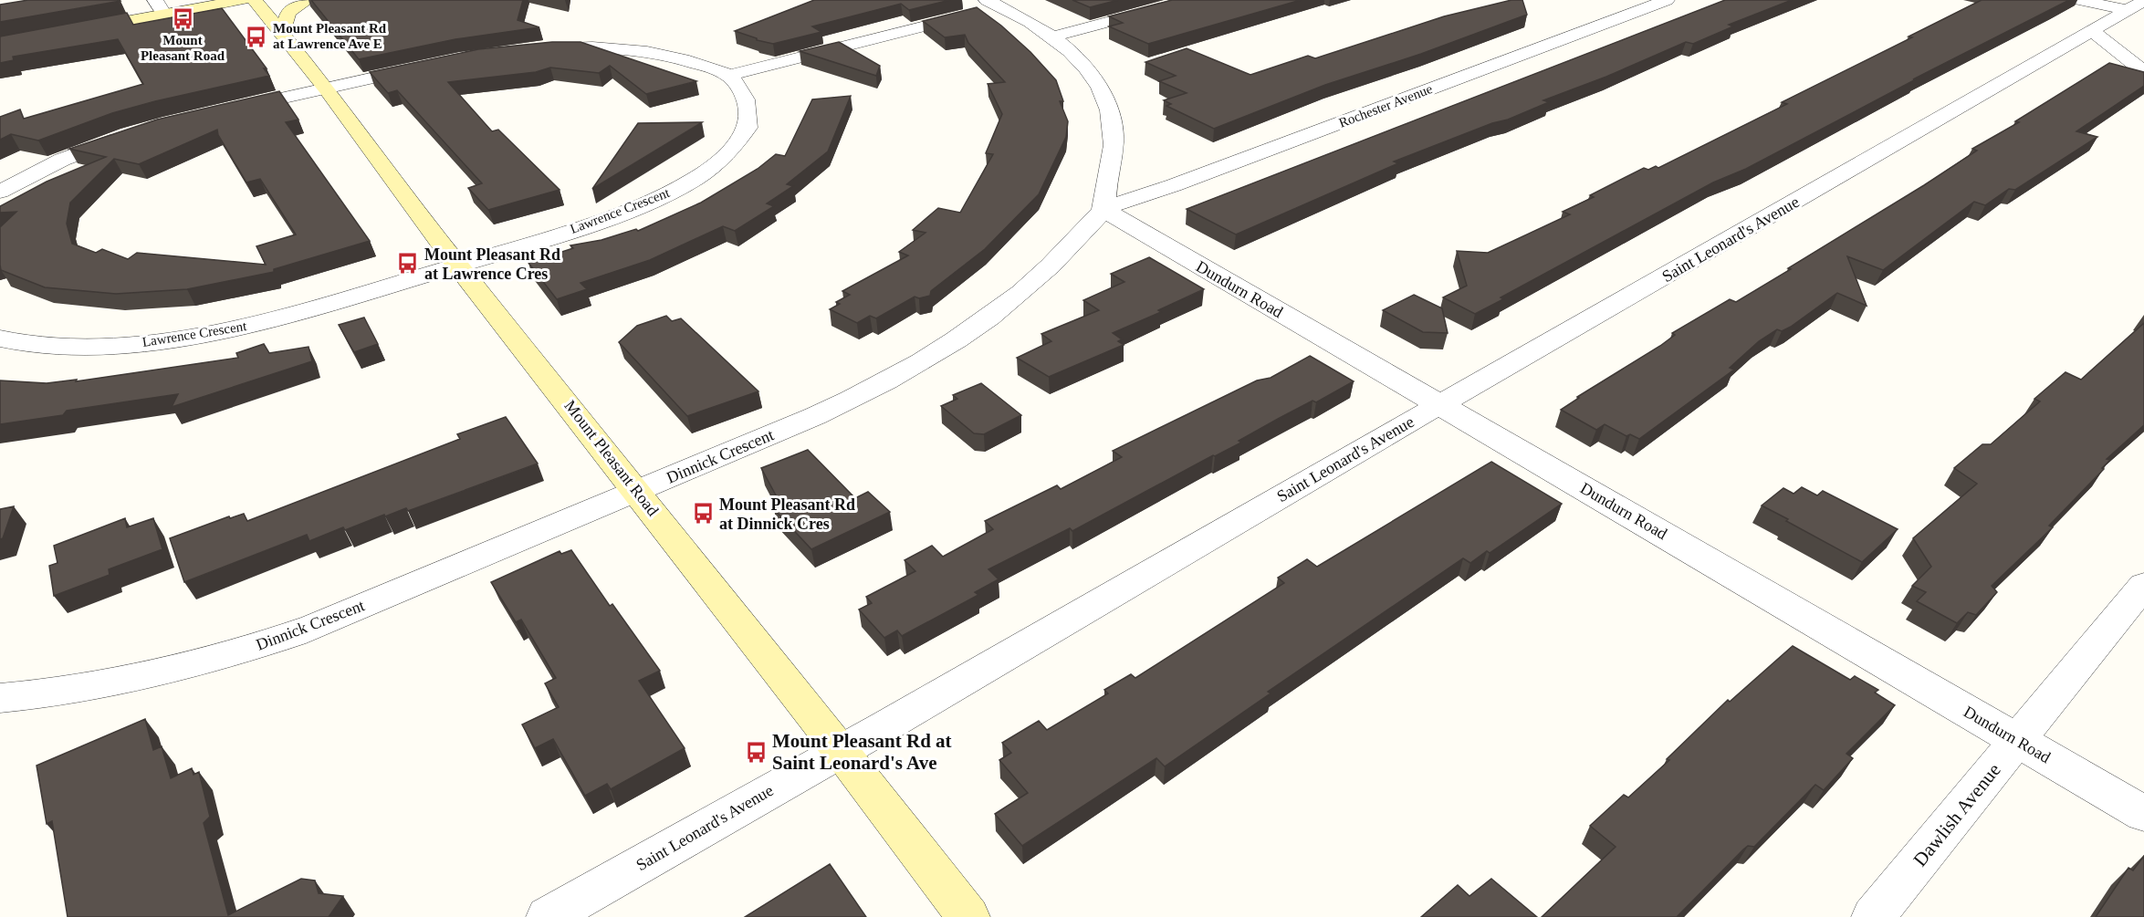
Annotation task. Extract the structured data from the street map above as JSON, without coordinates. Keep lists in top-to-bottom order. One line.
{"streets":{"main road":["Mount Pleasant Road"],"street":["Rochester Avenue","Lawrence Crescent","Saint Leonard's Avenue","Dundurn Road","Dinnick Crescent","Dawlish Avenue"]},"crossings":[["Rochester Avenue","Dundurn Road"],["Rochester Avenue","Dinnick Crescent"],["Lawrence Crescent","Mount Pleasant Road"],["Saint Leonard's Avenue","Dundurn Road"],["Saint Leonard's Avenue","Mount Pleasant Road"],["Dundurn Road","Dinnick Crescent"],["Dundurn Road","Dawlish Avenue"],["Dinnick Crescent","Mount Pleasant Road"]],"places":{"bus stop":["Mount Pleasant Road","Mount Pleasant Rd at Lawrence Ave E","Mount Pleasant Rd at Lawrence Cres","Mount Pleasant Rd at Dinnick Cres","Mount Pleasant Rd at Saint Leonard's Ave"]}}
